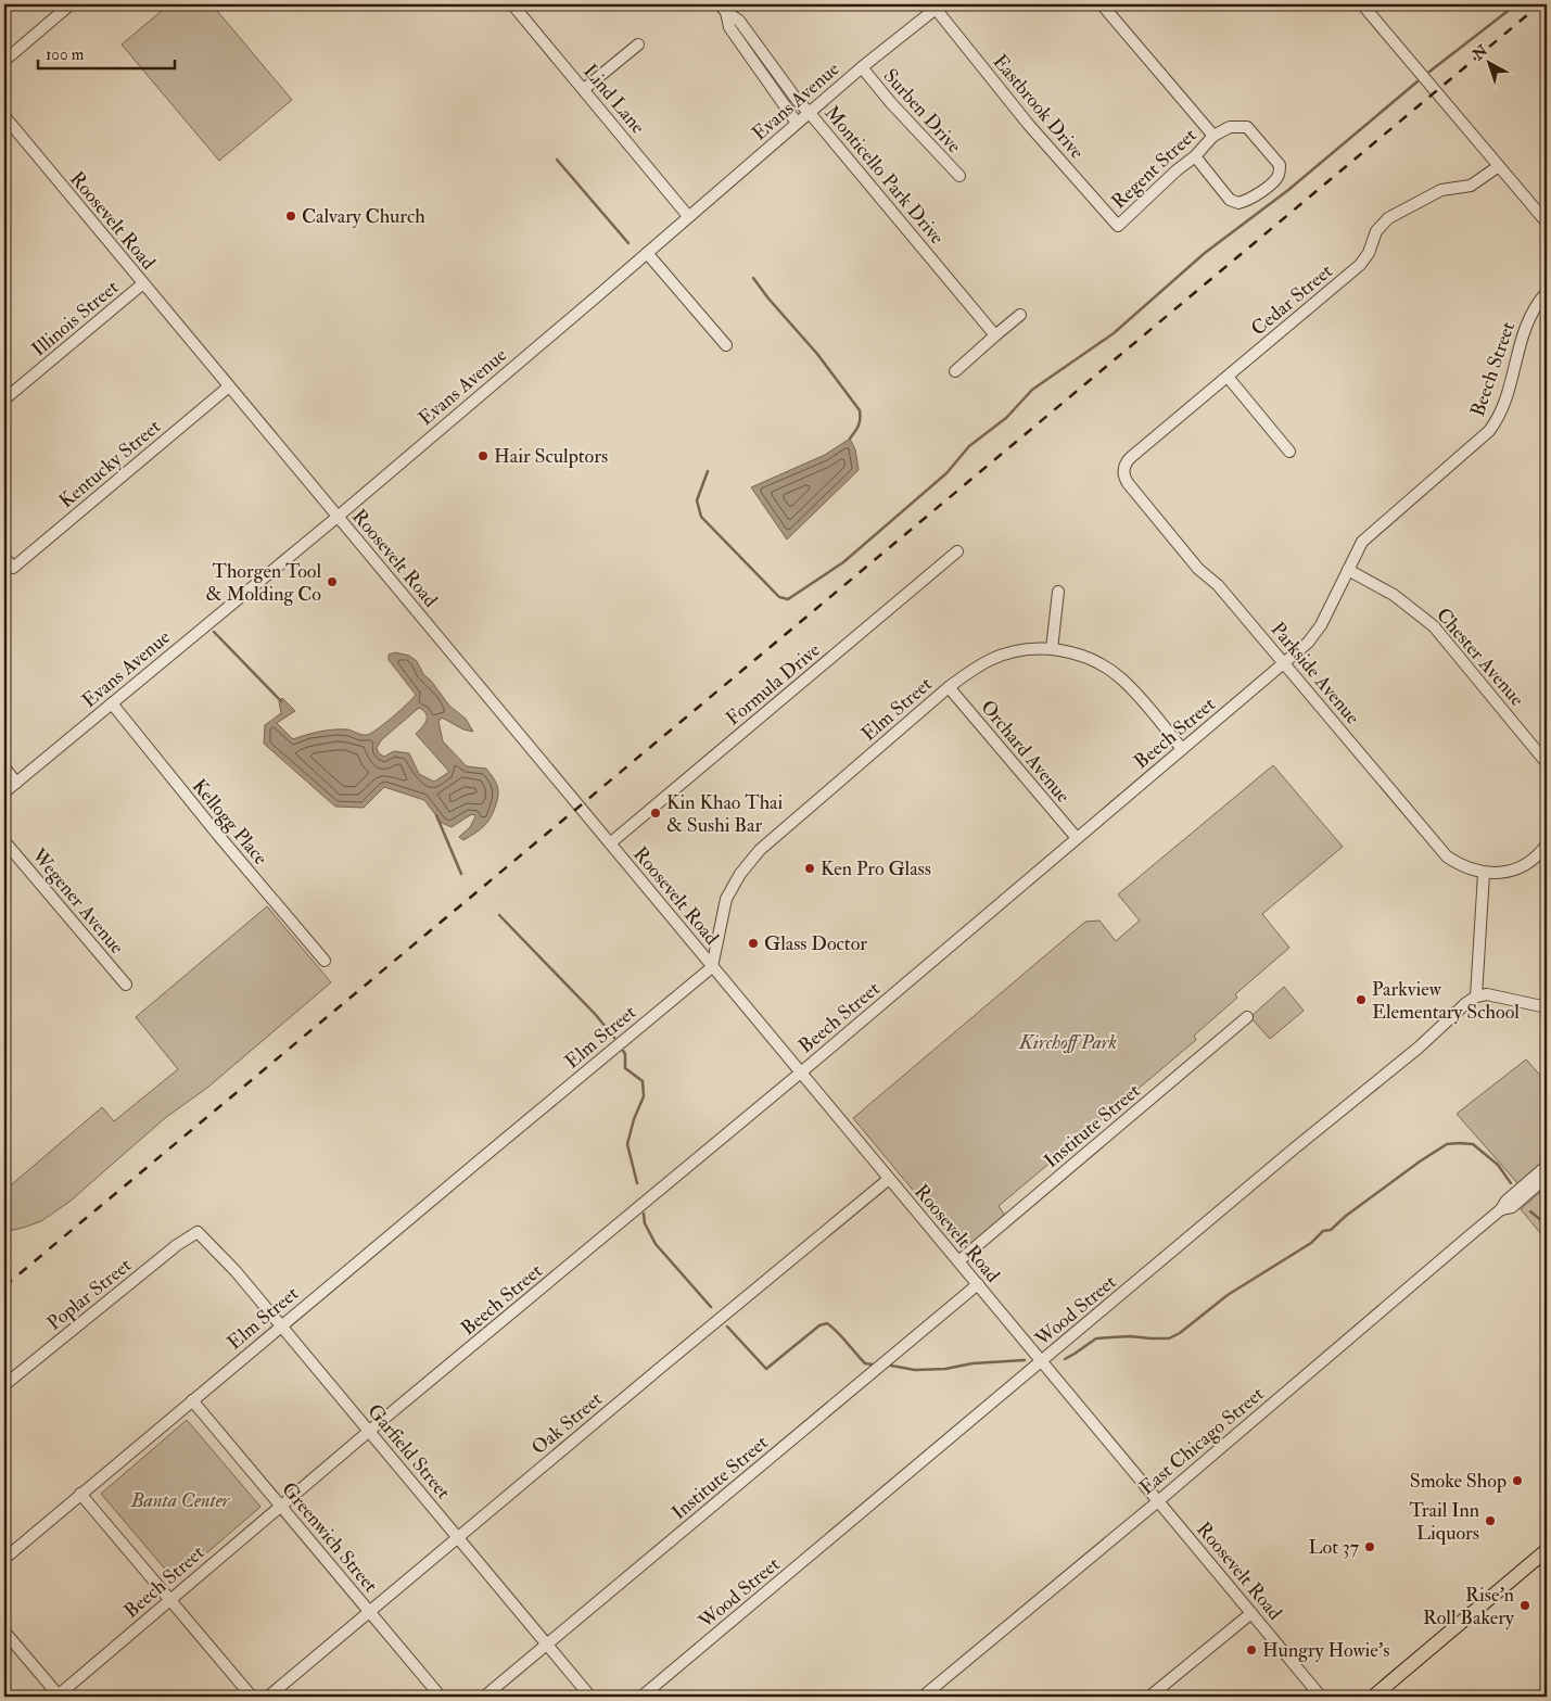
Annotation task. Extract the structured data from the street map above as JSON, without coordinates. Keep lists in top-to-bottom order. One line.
{"streets":{"street":["Lind Lane","Evans Avenue","Eastbrook Drive","Surben Drive","Regent Street","Monticello Park Drive","Roosevelt Road","Cedar Street","Illinois Street","Beech Street","Kentucky Street","Chester Avenue","Parkside Avenue","Formula Drive","Elm Street","Orchard Avenue","Kellogg Place","Wegener Avenue","Institute Street","Poplar Street","Wood Street","Oak Street","East Chicago Street","Garfield Street","Greenwich Street"]},"crossings":[["Lind Lane","Evans Avenue"],["Evans Avenue","Eastbrook Drive"],["Evans Avenue","Surben Drive"],["Evans Avenue","Monticello Park Drive"],["Evans Avenue","Roosevelt Road"],["Evans Avenue","Kellogg Place"],["Eastbrook Drive","Regent Street"],["Roosevelt Road","Illinois Street"],["Roosevelt Road","Beech Street"],["Roosevelt Road","Kentucky Street"],["Roosevelt Road","Formula Drive"],["Roosevelt Road","Elm Street"],["Roosevelt Road","Institute Street"],["Roosevelt Road","Wood Street"],["Roosevelt Road","Oak Street"],["Roosevelt Road","East Chicago Street"],["Cedar Street","Parkside Avenue"],["Beech Street","Chester Avenue"],["Beech Street","Parkside Avenue"],["Beech Street","Elm Street"],["Beech Street","Orchard Avenue"],["Beech Street","Garfield Street"],["Beech Street","Greenwich Street"],["Elm Street","Orchard Avenue"],["Elm Street","Garfield Street"],["Elm Street","Greenwich Street"],["Institute Street","Garfield Street"],["Poplar Street","Garfield Street"],["Oak Street","Garfield Street"],["Oak Street","Greenwich Street"]],"parks":["Kirchoff Park","Banta Center"],"places":["Calvary Church","Hair Sculptors","Thorgen Tool & Molding Co","Kin Khao Thai & Sushi Bar","Ken Pro Glass","Glass Doctor","Parkview Elementary School","Smoke Shop","Trail Inn Liquors","Lot 37","Rise'n Roll Bakery","Hungry Howie's"],"scale_bar":"100 m","north":"top left"}
